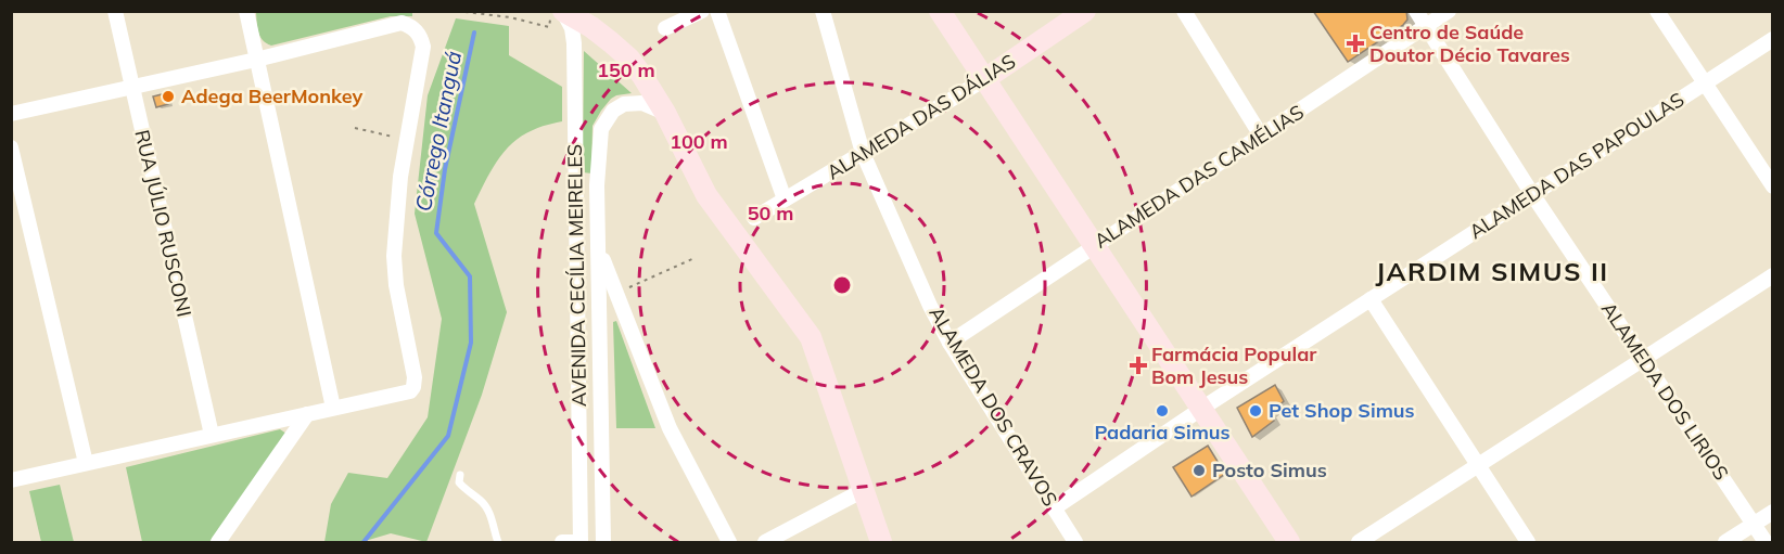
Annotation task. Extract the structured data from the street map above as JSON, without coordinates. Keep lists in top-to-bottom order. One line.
{"streets":{"main road":["ALAMEDA DAS DÁLIAS"],"street":["ALAMEDA DAS PAPOULAS","ALAMEDA DAS CAMÉLIAS","RUA JÚLIO RUSCONI","AVENIDA CECÍLIA MEIRELES","ALAMEDA DOS LIRIOS","ALAMEDA DOS CRAVOS"]},"crossings":[["ALAMEDA DAS DÁLIAS","ALAMEDA DOS CRAVOS"],["ALAMEDA DAS PAPOULAS","ALAMEDA DOS LIRIOS"],["ALAMEDA DAS PAPOULAS","ALAMEDA DOS CRAVOS"],["ALAMEDA DAS CAMÉLIAS","ALAMEDA DOS LIRIOS"],["ALAMEDA DAS CAMÉLIAS","ALAMEDA DOS CRAVOS"]],"districts":["JARDIM SIMUS II"],"water":["Córrego Itanguá"],"places":{"health":["Centro de Saúde Doutor Décio Tavares","Farmácia Popular Bom Jesus"],"other":["Adega BeerMonkey","Padaria Simus","Pet Shop Simus","Posto Simus"]},"rings":["150 m","100 m","50 m"]}
